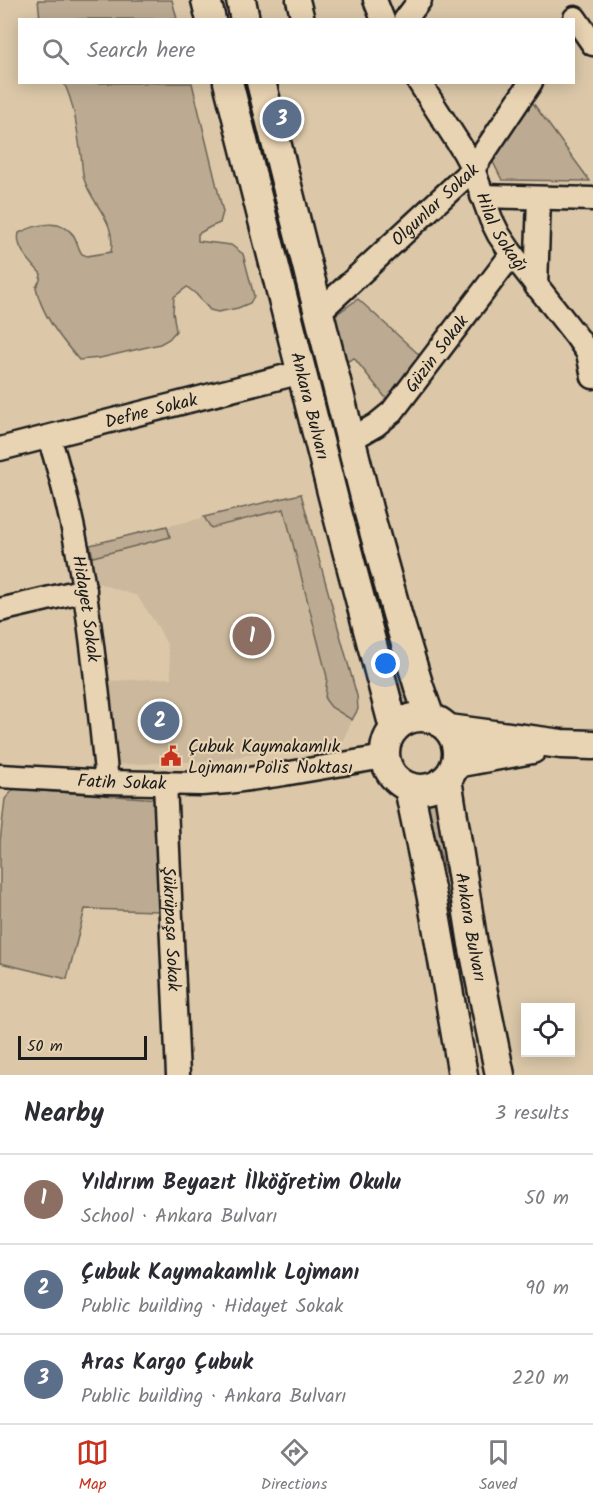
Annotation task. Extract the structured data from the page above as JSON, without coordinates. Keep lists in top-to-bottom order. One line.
{"streets":{"main road":["Ankara Bulvarı"],"street":["Olgunlar Sokak","Hilal Sokağı","Güzin Sokak","Defne Sokak","Hidayet Sokak","Fatih Sokak","Şükrüpaşa Sokak"]},"crossings":[["Olgunlar Sokak","Hilal Sokağı"],["Olgunlar Sokak","Ankara Bulvarı"],["Hilal Sokağı","Güzin Sokak"],["Güzin Sokak","Ankara Bulvarı"],["Ankara Bulvarı","Defne Sokak"],["Ankara Bulvarı","Fatih Sokak"],["Defne Sokak","Hidayet Sokak"],["Hidayet Sokak","Fatih Sokak"],["Fatih Sokak","Şükrüpaşa Sokak"]],"places":{"public building":["Çubuk Kaymakamlık Lojmanı Polis Noktası"]},"scale_bar":"50 m","page":{"search":"Search here","pins":["3","1","2"],"scale":"50 m","heading":["Nearby","3 results"],"list":[{"mark":"1","name":"Yıldırım Beyazıt İlköğretim Okulu","note":"School · Ankara Bulvarı","value":"50 m"},{"mark":"2","name":"Çubuk Kaymakamlık Lojmanı","note":"Public building · Hidayet Sokak","value":"90 m"},{"mark":"3","name":"Aras Kargo Çubuk","note":"Public building · Ankara Bulvarı","value":"220 m"}],"nav":["Map","Directions","Saved"]}}
